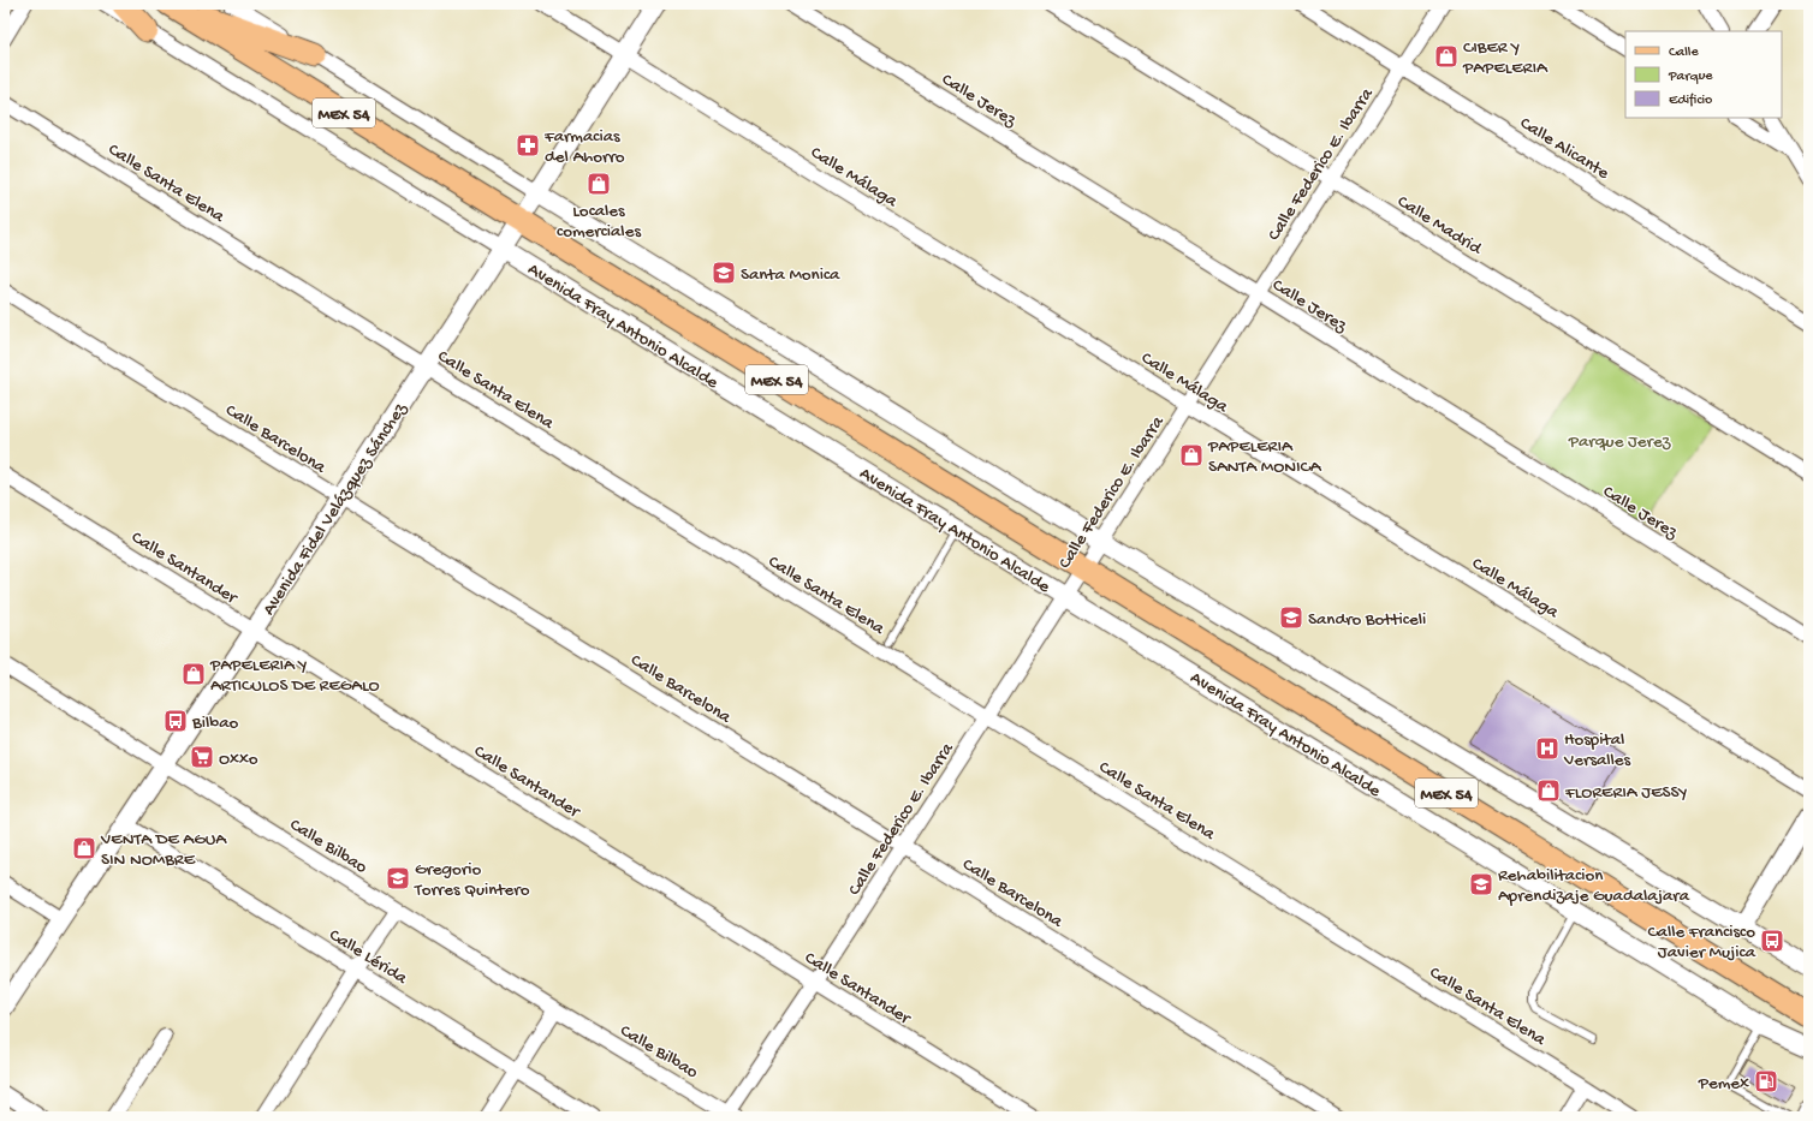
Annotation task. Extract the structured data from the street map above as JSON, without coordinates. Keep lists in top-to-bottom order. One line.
{"streets":{"main road":["MEX 54","Avenida Fray Antonio Alcalde"],"street":["Calle Jerez","Calle Alicante","Calle Federico E. Ibarra","Calle Málaga","Calle Santa Elena","Calle Madrid","Calle Barcelona","Avenida Fidel Velázquez Sánchez","Calle Santander","Calle Bilbao","Calle Lérida"]},"crossings":[["Calle Jerez","Calle Federico E. Ibarra"],["Calle Alicante","Calle Federico E. Ibarra"],["Calle Federico E. Ibarra","Calle Málaga"],["Calle Federico E. Ibarra","Calle Santa Elena"],["Calle Federico E. Ibarra","Calle Madrid"],["Calle Federico E. Ibarra","Avenida Fray Antonio Alcalde"],["Calle Federico E. Ibarra","Calle Barcelona"],["Calle Federico E. Ibarra","Calle Santander"],["Calle Federico E. Ibarra","Calle Bilbao"],["Calle Málaga","Avenida Fidel Velázquez Sánchez"],["Calle Santa Elena","Avenida Fidel Velázquez Sánchez"],["Avenida Fray Antonio Alcalde","Avenida Fidel Velázquez Sánchez"],["Calle Barcelona","Avenida Fidel Velázquez Sánchez"],["Avenida Fidel Velázquez Sánchez","Calle Santander"],["Avenida Fidel Velázquez Sánchez","Calle Bilbao"],["Avenida Fidel Velázquez Sánchez","Calle Lérida"]],"parks":["Parque Jerez"],"places":{"shop":["CIBER Y PAPELERIA","Locales comerciales","PAPELERIA SANTA MONICA","PAPELERIA Y ARTICULOS DE REGALO","FLORERIA JESSY","VENTA DE AGUA SIN NOMBRE"],"pharmacy":["Farmacias del Ahorro"],"school or university":["Santa Monica","Sandro Botticeli","Gregorio Torres Quintero","Rehabilitacion Aprendizaje Guadalajara"],"bus stop":["Bilbao","Calle Francisco Javier Mujica"],"hospital":["Hospital Versalles"],"supermarket":["Oxxo"],"fuel station":["Pemex"]},"legend":["Calle","Parque","Edificio"]}
